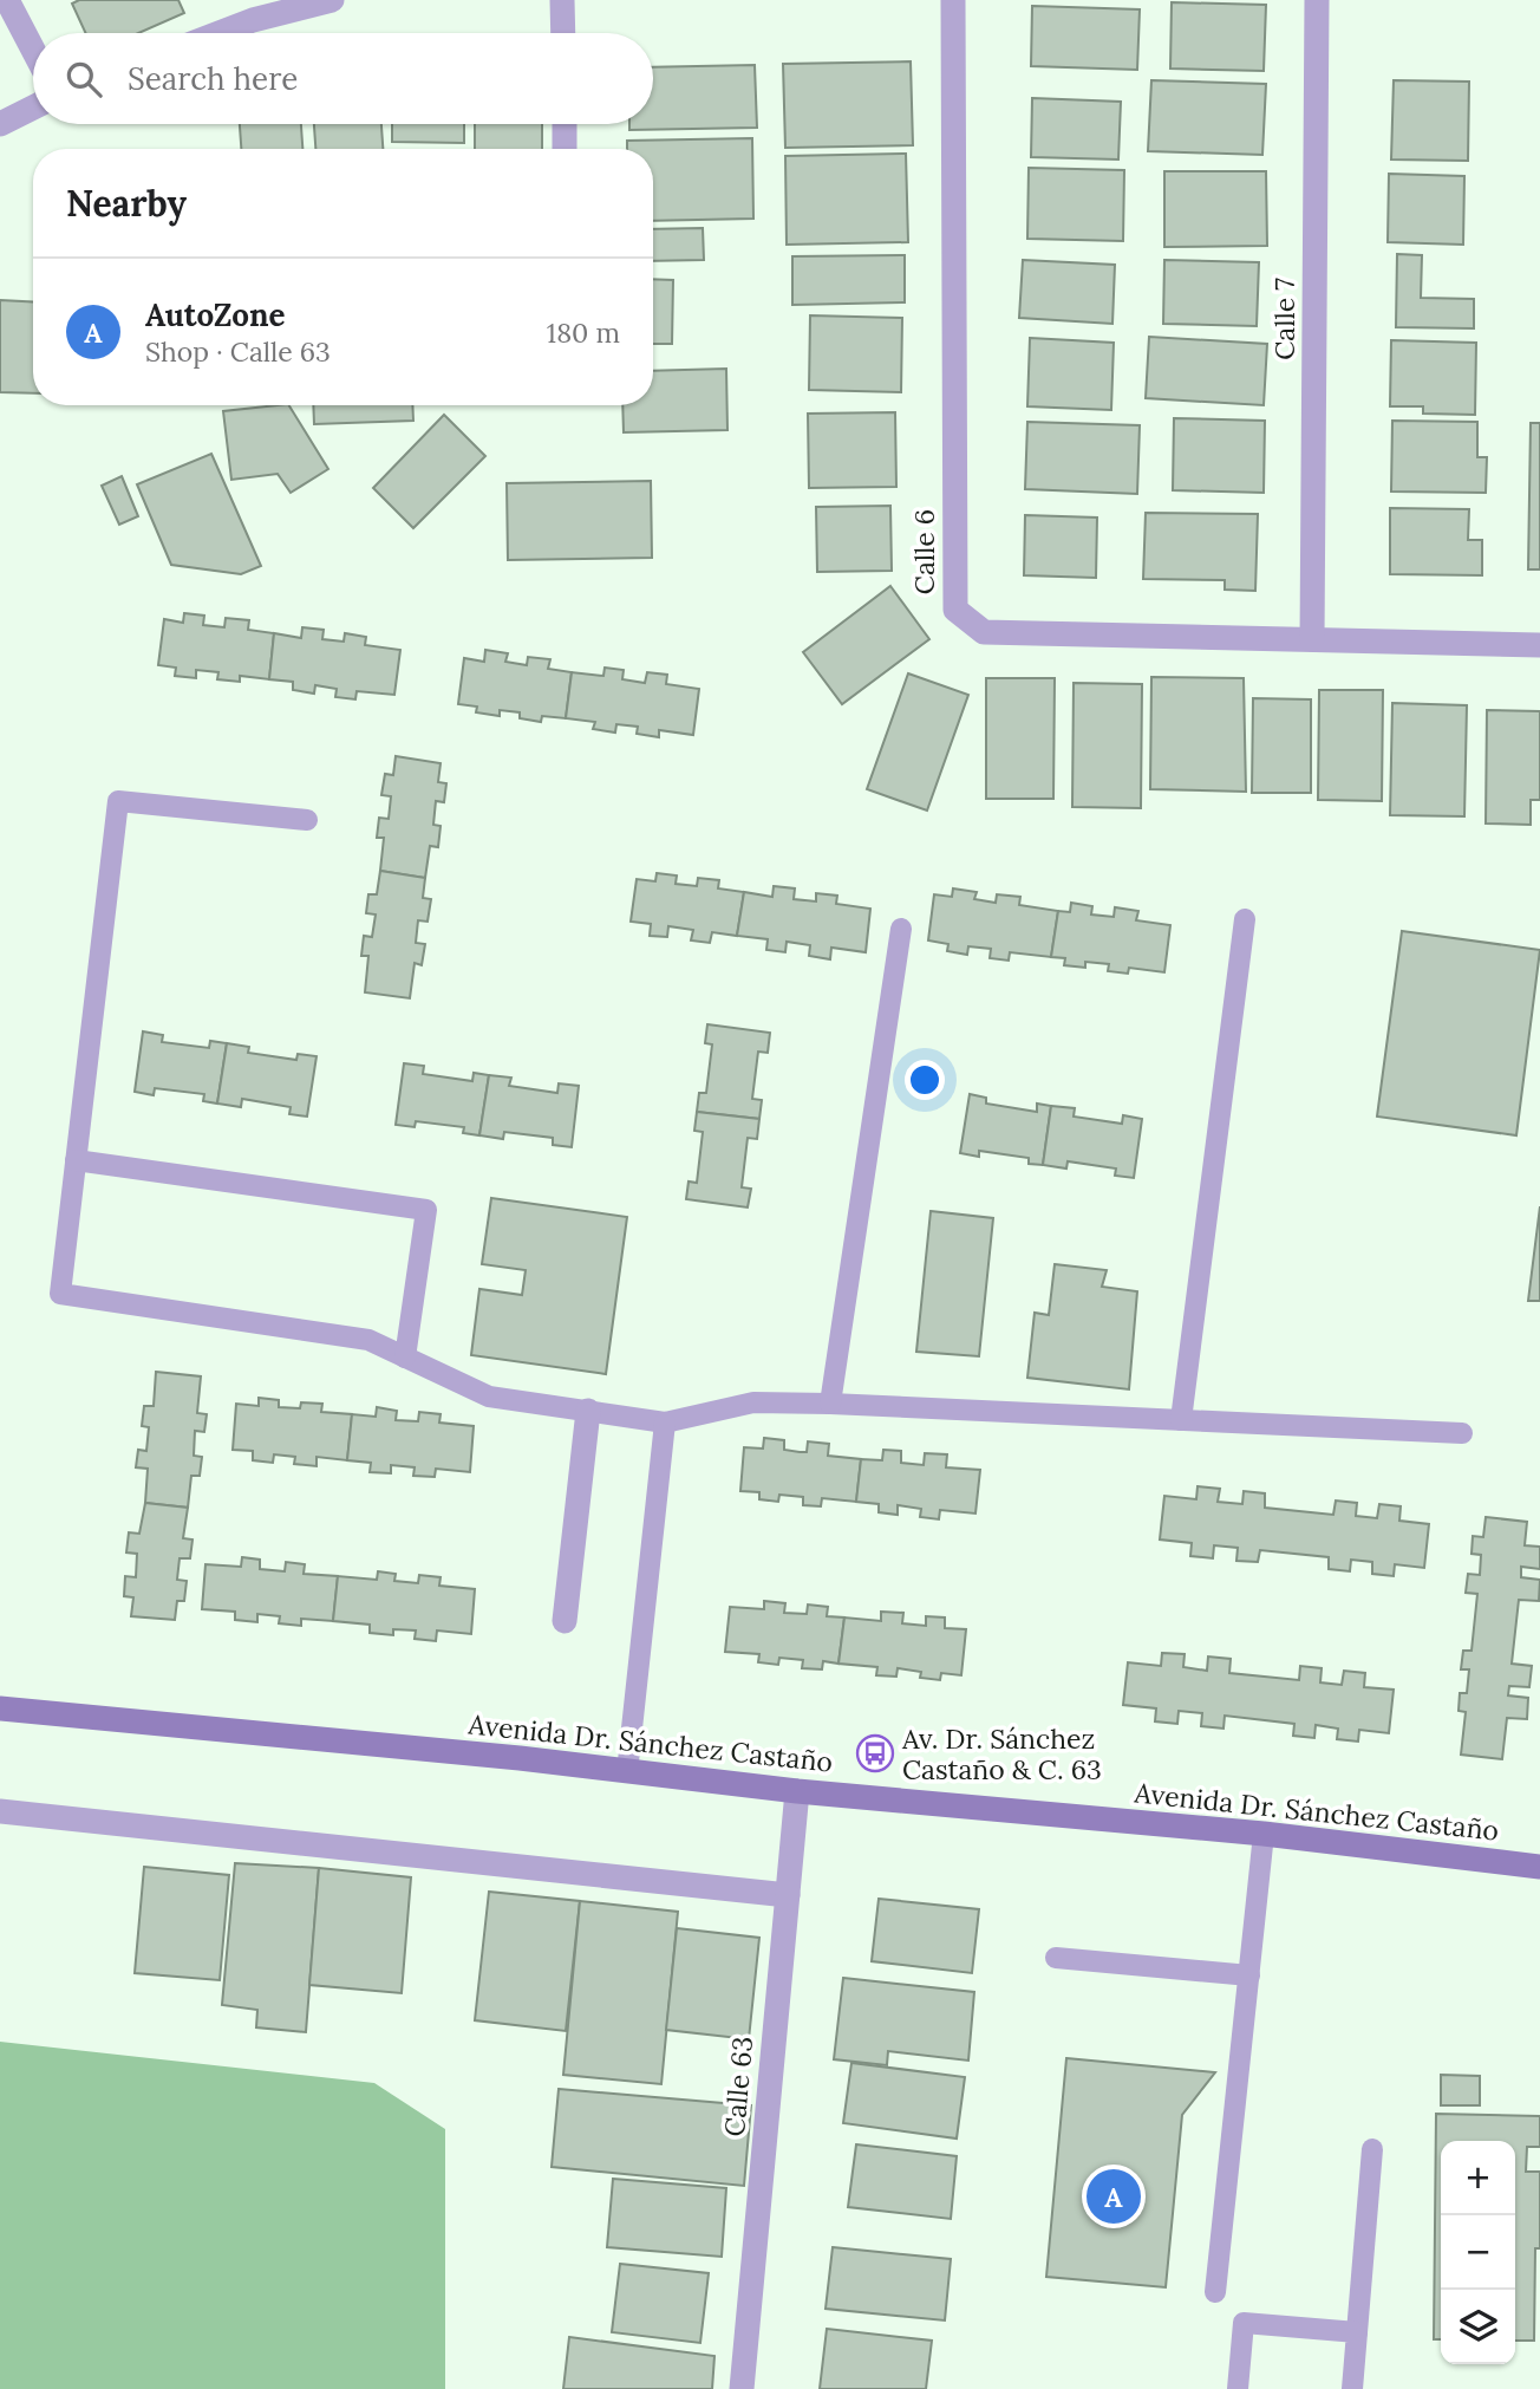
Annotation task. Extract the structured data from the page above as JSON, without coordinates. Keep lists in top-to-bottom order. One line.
{"streets":{"street":["Calle 7","Calle 6","Avenida Dr. Sánchez Castaño","Calle 63"]},"crossings":[["Calle 7","Calle 6"],["Avenida Dr. Sánchez Castaño","Calle 63"]],"places":{"bus stop":["Av. Dr. Sánchez Castaño & C. 63"]},"page":{"search":"Search here","heading":"Nearby","list":[{"mark":"A","name":"AutoZone","note":"Shop · Calle 63","value":"180 m"}],"map_buttons":["+","−"],"pins":"A"}}
